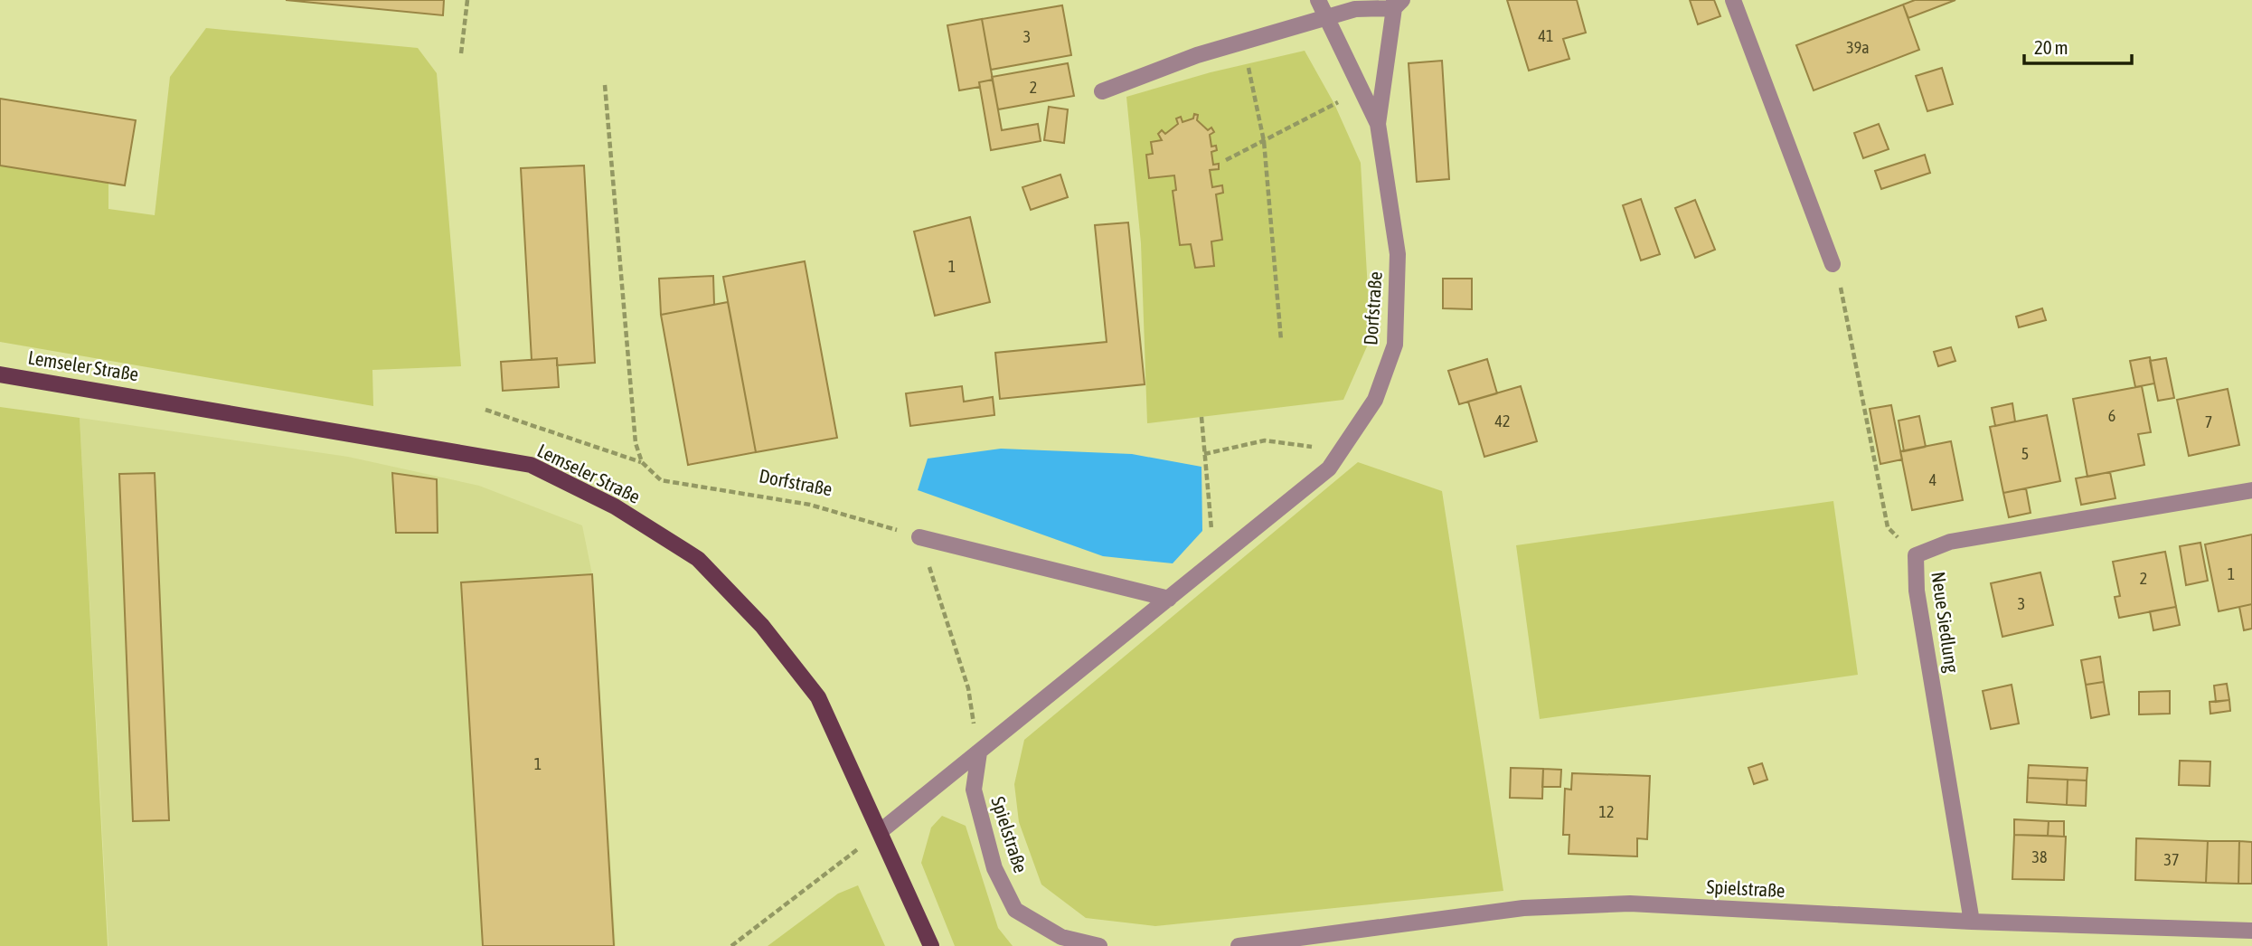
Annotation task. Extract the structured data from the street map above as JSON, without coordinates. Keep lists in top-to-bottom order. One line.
{"streets":{"main road":["Lemseler Straße"],"street":["Dorfstraße","Neue Siedlung","Spielstraße"]},"crossings":[["Dorfstraße","Lemseler Straße"],["Dorfstraße","Spielstraße"],["Neue Siedlung","Spielstraße"]],"house_numbers":["41","3","39a","2","1","6","42","7","5","4","1","2","3","1","12","38","37"],"scale_bar":"20 m"}
